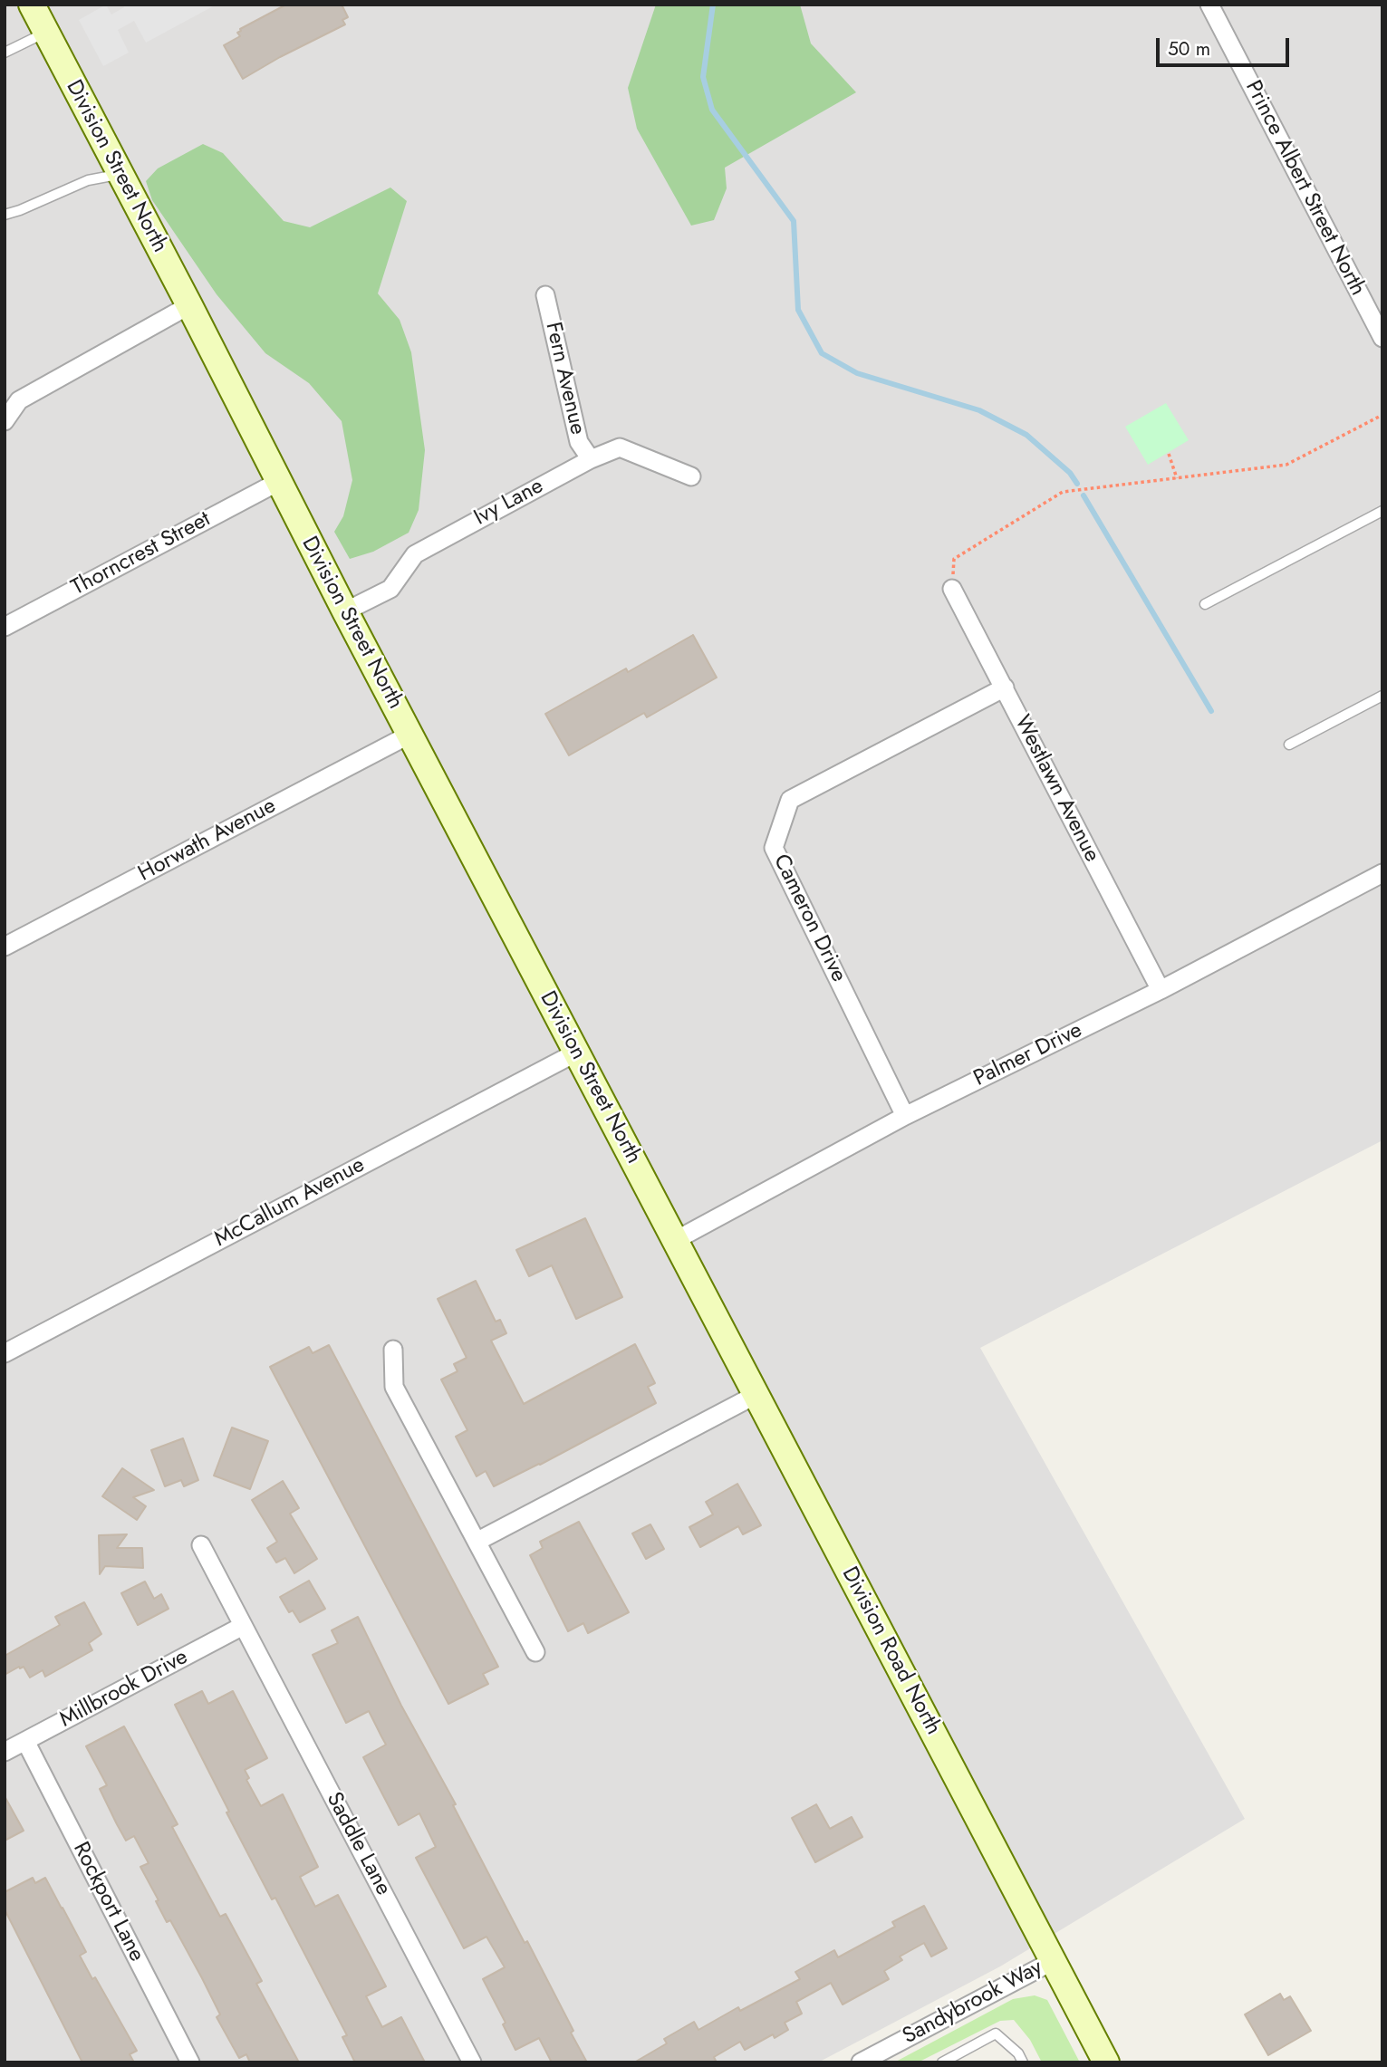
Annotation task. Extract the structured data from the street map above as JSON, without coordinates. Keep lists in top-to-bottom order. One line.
{"streets":{"main road":["Division Street North","Division Road North"],"street":["Prince Albert Street North","Fern Avenue","Ivy Lane","Thorncrest Street","Westlawn Avenue","Horwath Avenue","Cameron Drive","Palmer Drive","McCallum Avenue","Millbrook Drive","Saddle Lane","Rockport Lane","Sandybrook Way"]},"crossings":[["Division Street North","Ivy Lane"],["Division Street North","Thorncrest Street"],["Division Street North","Horwath Avenue"],["Division Street North","Palmer Drive"],["Division Street North","McCallum Avenue"],["Division Street North","Division Road North"],["Fern Avenue","Ivy Lane"],["Westlawn Avenue","Cameron Drive"],["Westlawn Avenue","Palmer Drive"],["Cameron Drive","Palmer Drive"],["Palmer Drive","Division Road North"],["Division Road North","Sandybrook Way"],["Millbrook Drive","Saddle Lane"],["Millbrook Drive","Rockport Lane"]],"scale_bar":"50 m"}
